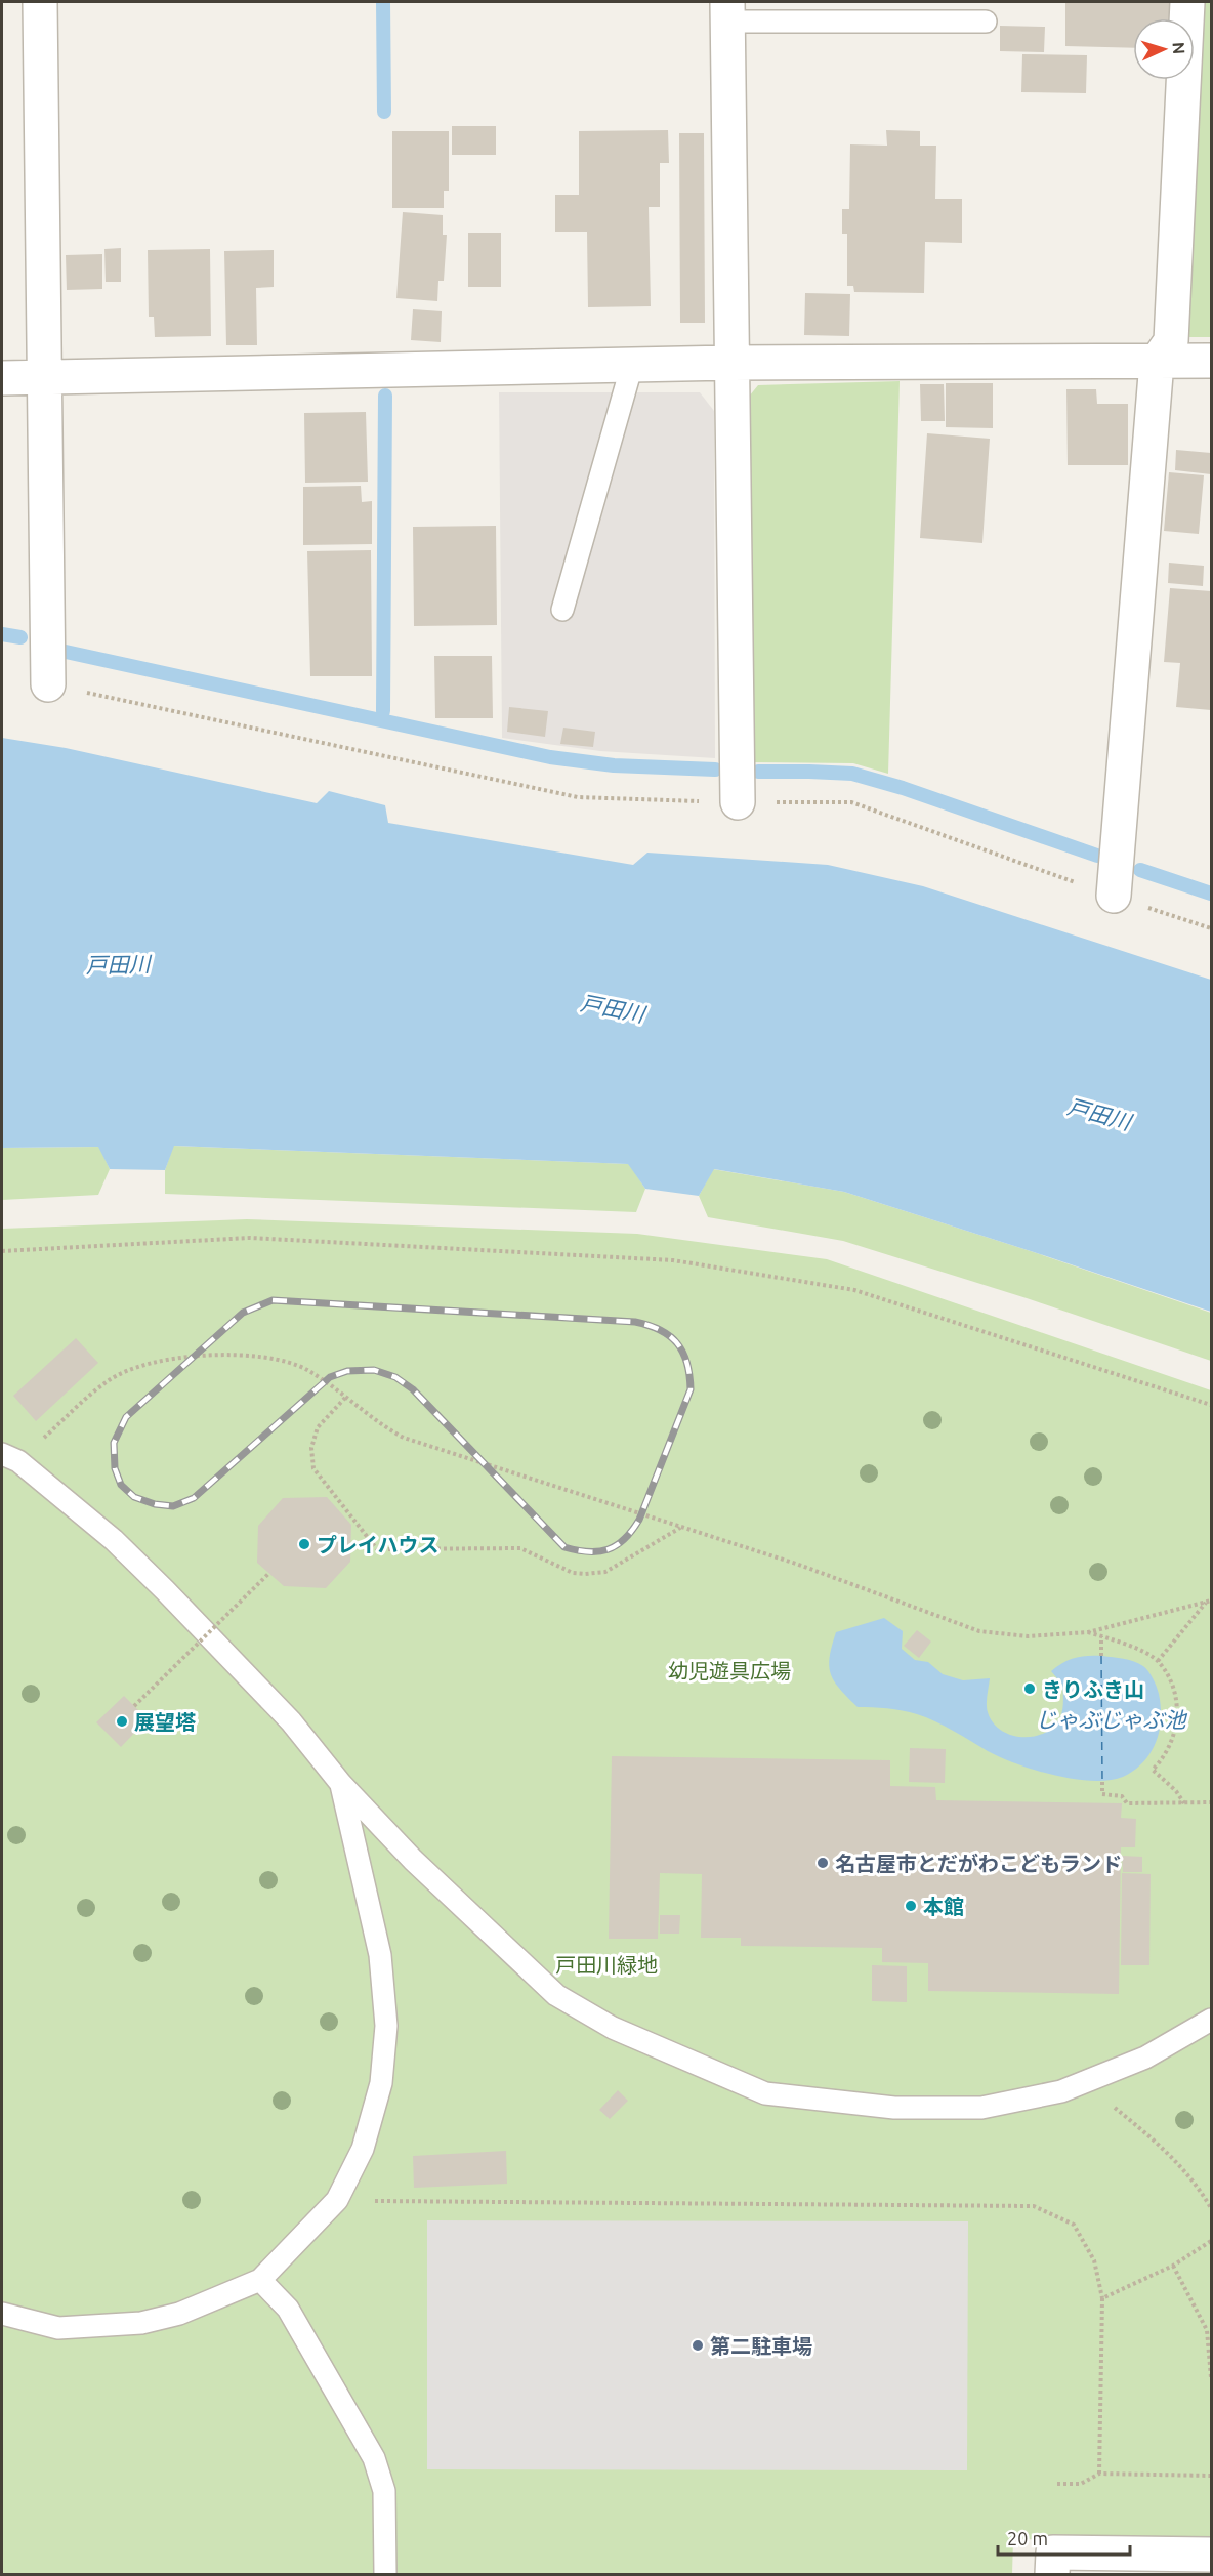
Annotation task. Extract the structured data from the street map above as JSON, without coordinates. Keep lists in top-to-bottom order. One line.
{"water":["戸田川","じゃぶじゃぶ池"],"parks":["幼児遊具広場","戸田川緑地"],"places":["プレイハウス","きりふき山","展望塔","名古屋市とだがわこどもランド","本館","第二駐車場"],"scale_bar":"20 m","north":"right"}
